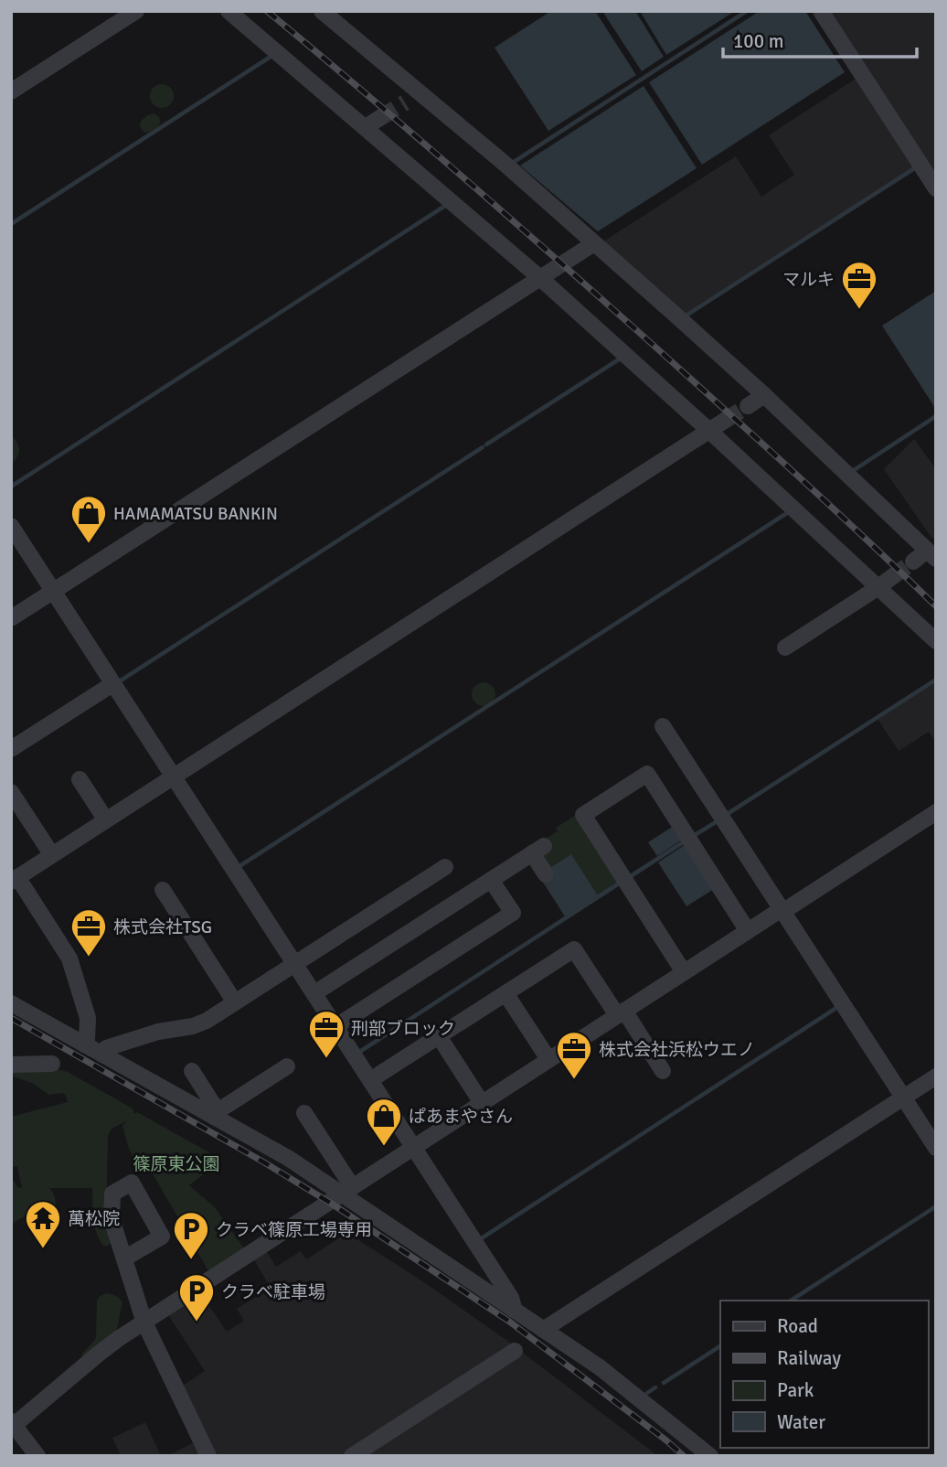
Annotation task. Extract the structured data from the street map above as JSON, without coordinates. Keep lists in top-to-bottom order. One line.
{"parks":["篠原東公園"],"places":{"office":["マルキ","株式会社TSG","刑部ブロック","株式会社浜松ウエノ"],"shop":["HAMAMATSU BANKIN","ぱあまやさん"],"temple":["萬松院"],"parking":["クラベ篠原工場専用","クラベ駐車場"]},"legend":["Road","Railway","Park","Water"],"scale_bar":"100 m"}
